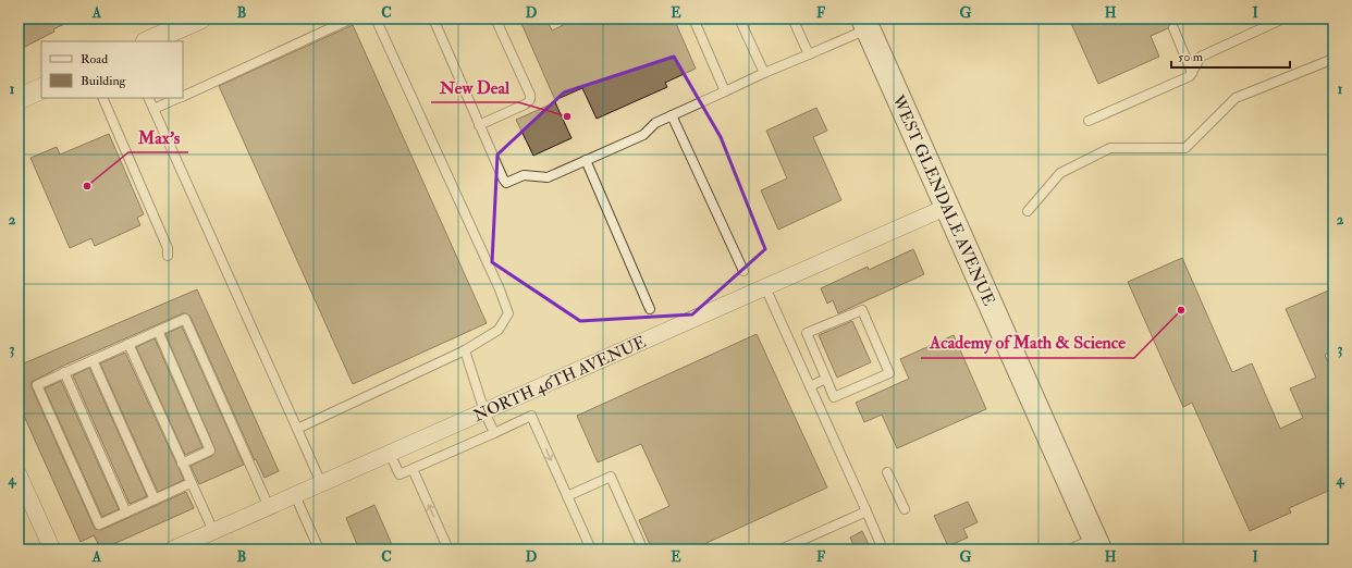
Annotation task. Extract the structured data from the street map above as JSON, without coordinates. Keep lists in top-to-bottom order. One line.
{"streets":{"main road":["WEST GLENDALE AVENUE"],"street":["NORTH 46TH AVENUE"]},"crossings":[["WEST GLENDALE AVENUE","NORTH 46TH AVENUE"]],"places":["New Deal","Max's","Academy of Math & Science"],"legend":["Road","Building"],"scale_bar":"50 m","grid":{"columns":["A","B","C","D","E","F","G","H","I"],"rows":["1","2","3","4"]}}
